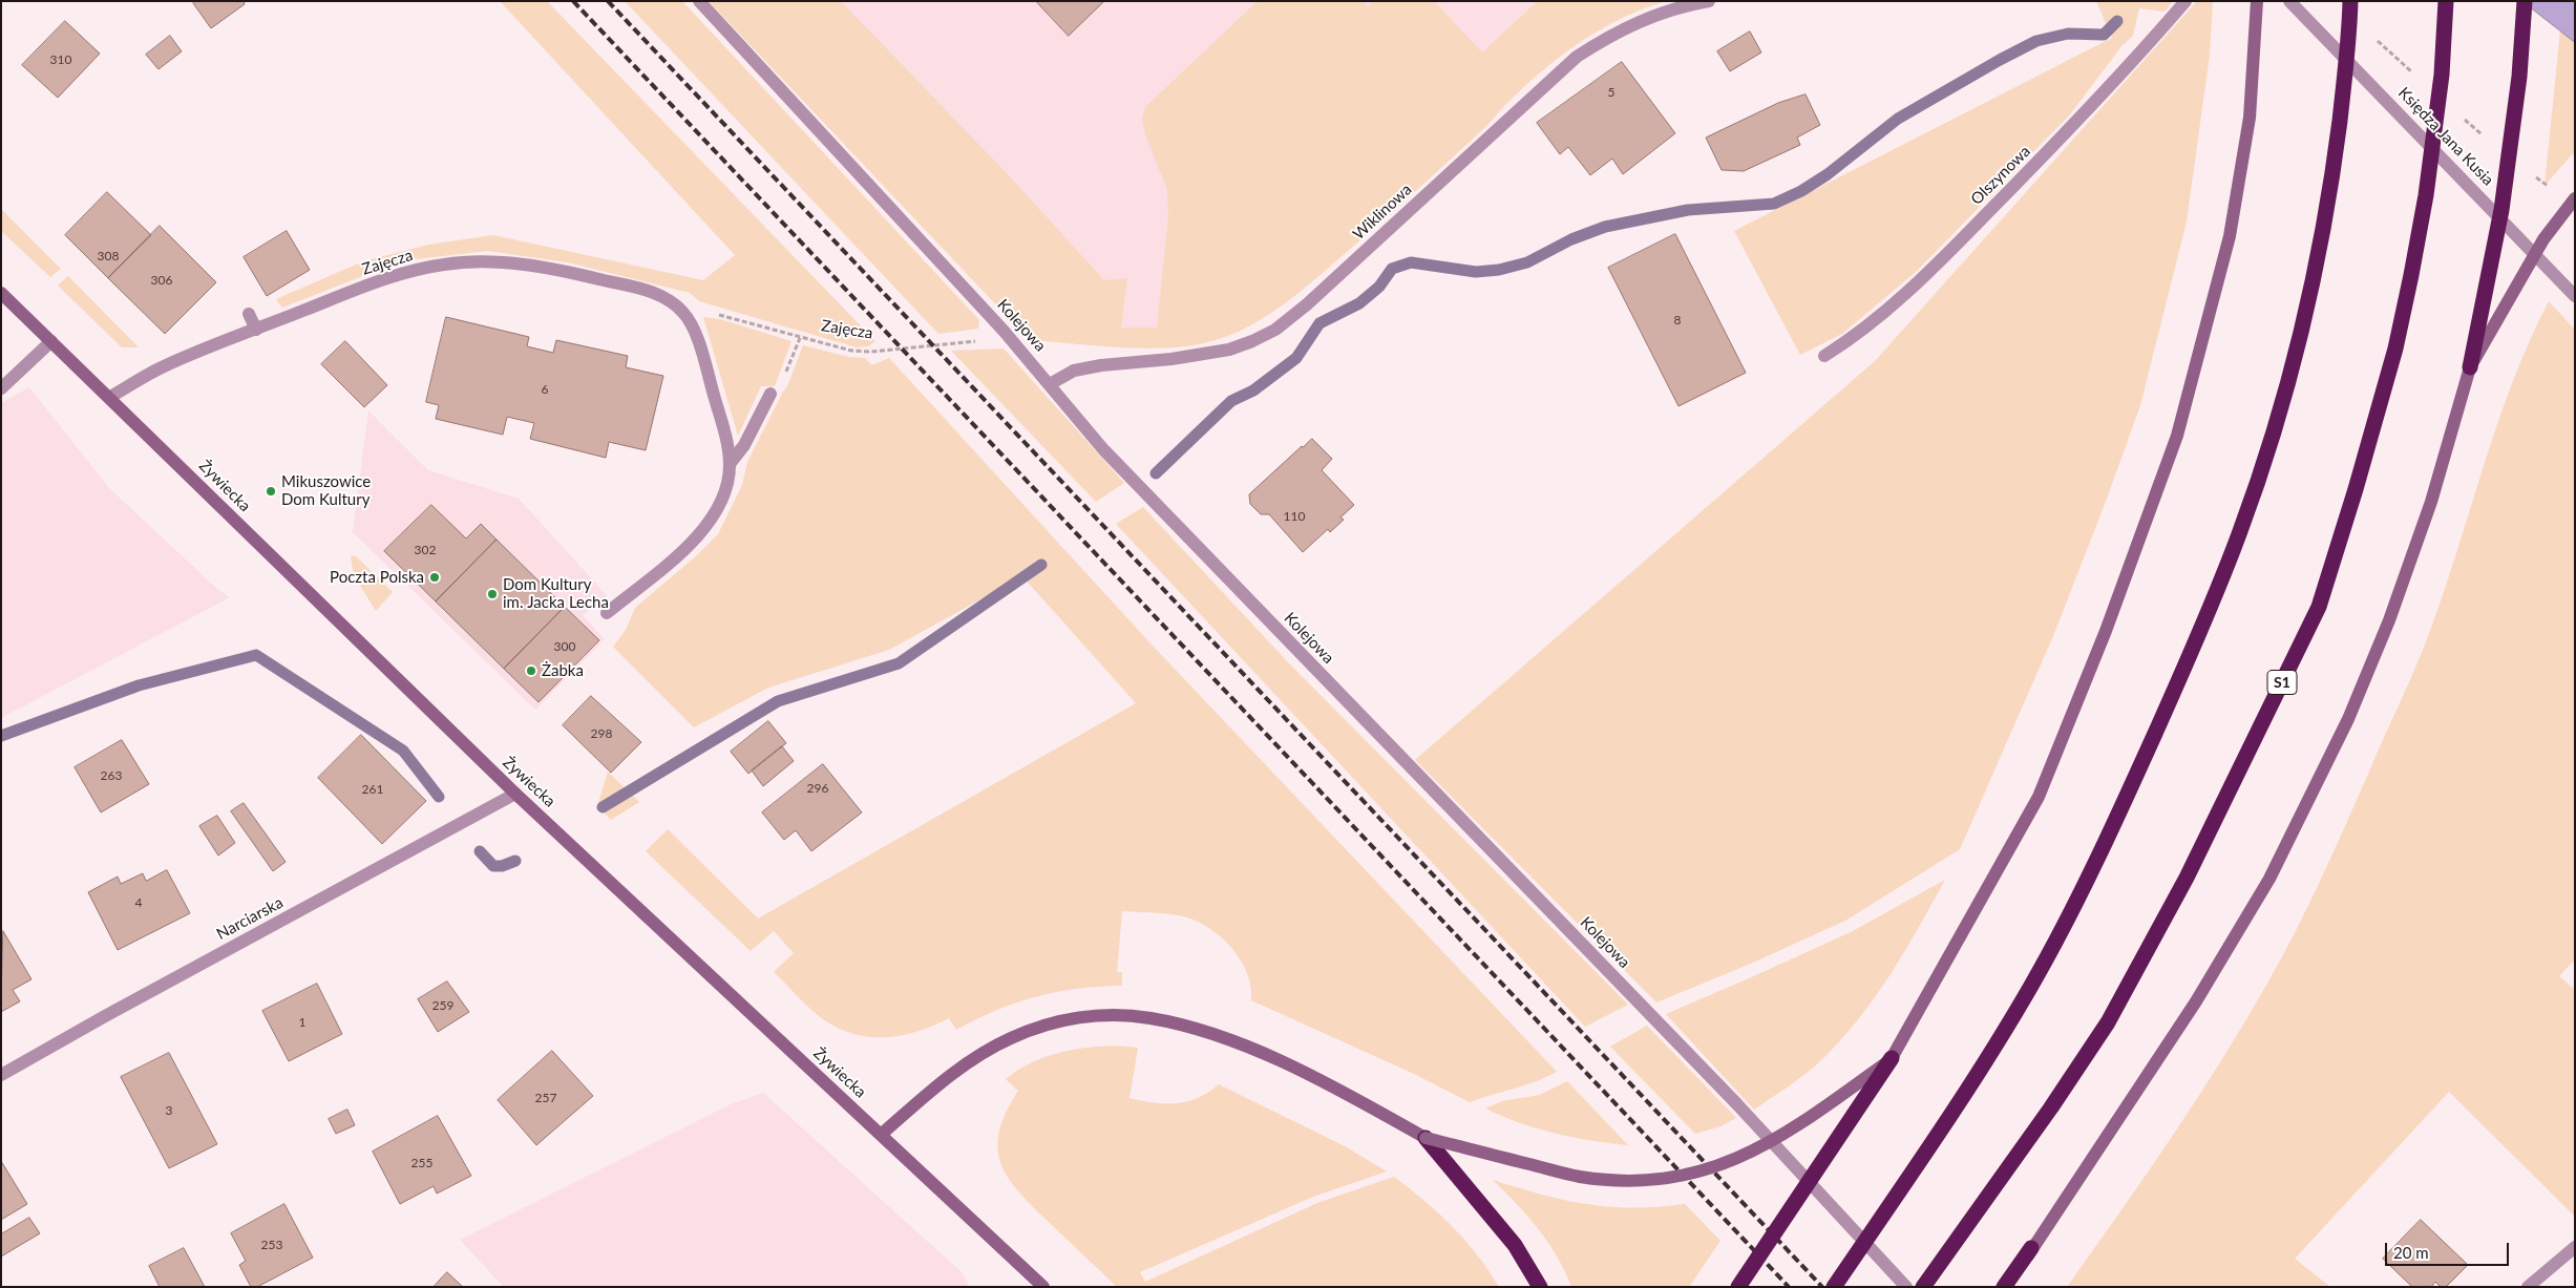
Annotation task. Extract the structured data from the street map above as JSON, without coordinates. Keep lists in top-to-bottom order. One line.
{"streets":{"highway":["S1"],"main road":["Żywiecka"],"street":["Księdza Jana Kusia","Olszynowa","Wiklinowa","Zajęcza","Kolejowa","Narciarska"]},"crossings":[["Wiklinowa","Kolejowa"],["Zajęcza","Kolejowa"],["Zajęcza","Żywiecka"],["Żywiecka","Narciarska"]],"places":["Mikuszowice Dom Kultury","Poczta Polska","Dom Kultury im. Jacka Lecha","Żabka"],"house_numbers":["310","5","308","306","8","6","110","302","300","298","263","296","261","4","259","1","257","3","255","253"],"scale_bar":"20 m"}
